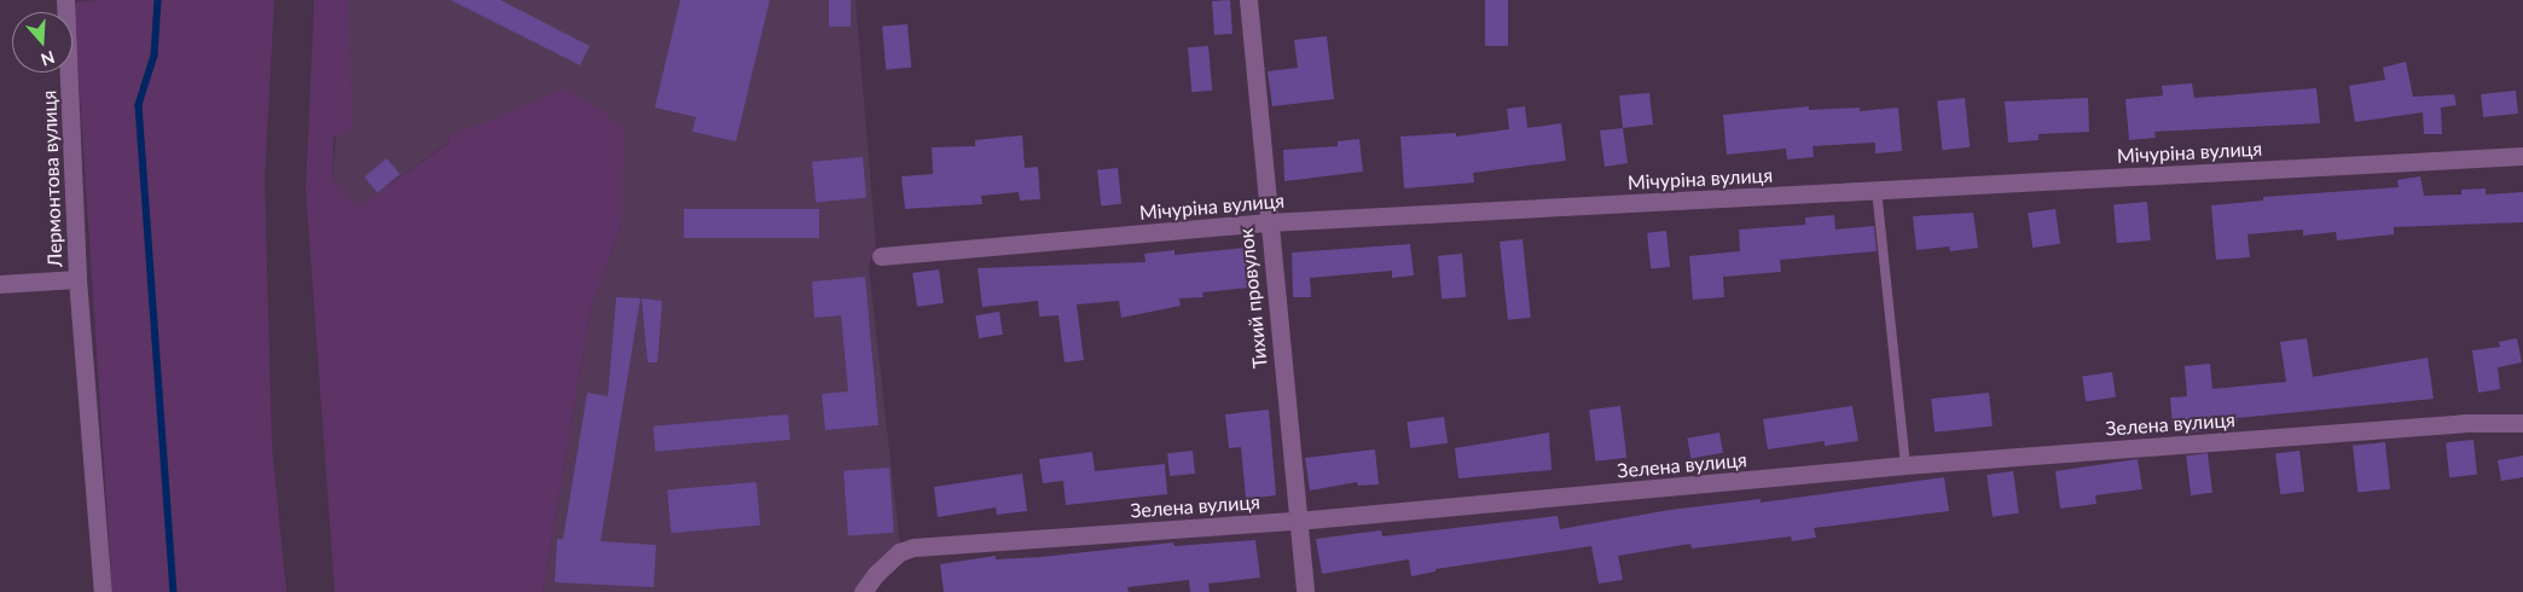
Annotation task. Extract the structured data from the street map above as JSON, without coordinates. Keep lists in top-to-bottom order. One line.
{"streets":{"street":["Мічуріна вулиця","Лермонтова вулиця","Тихий провулок","Зелена вулиця"]},"crossings":[["Мічуріна вулиця","Тихий провулок"],["Тихий провулок","Зелена вулиця"]],"north":"bottom"}
